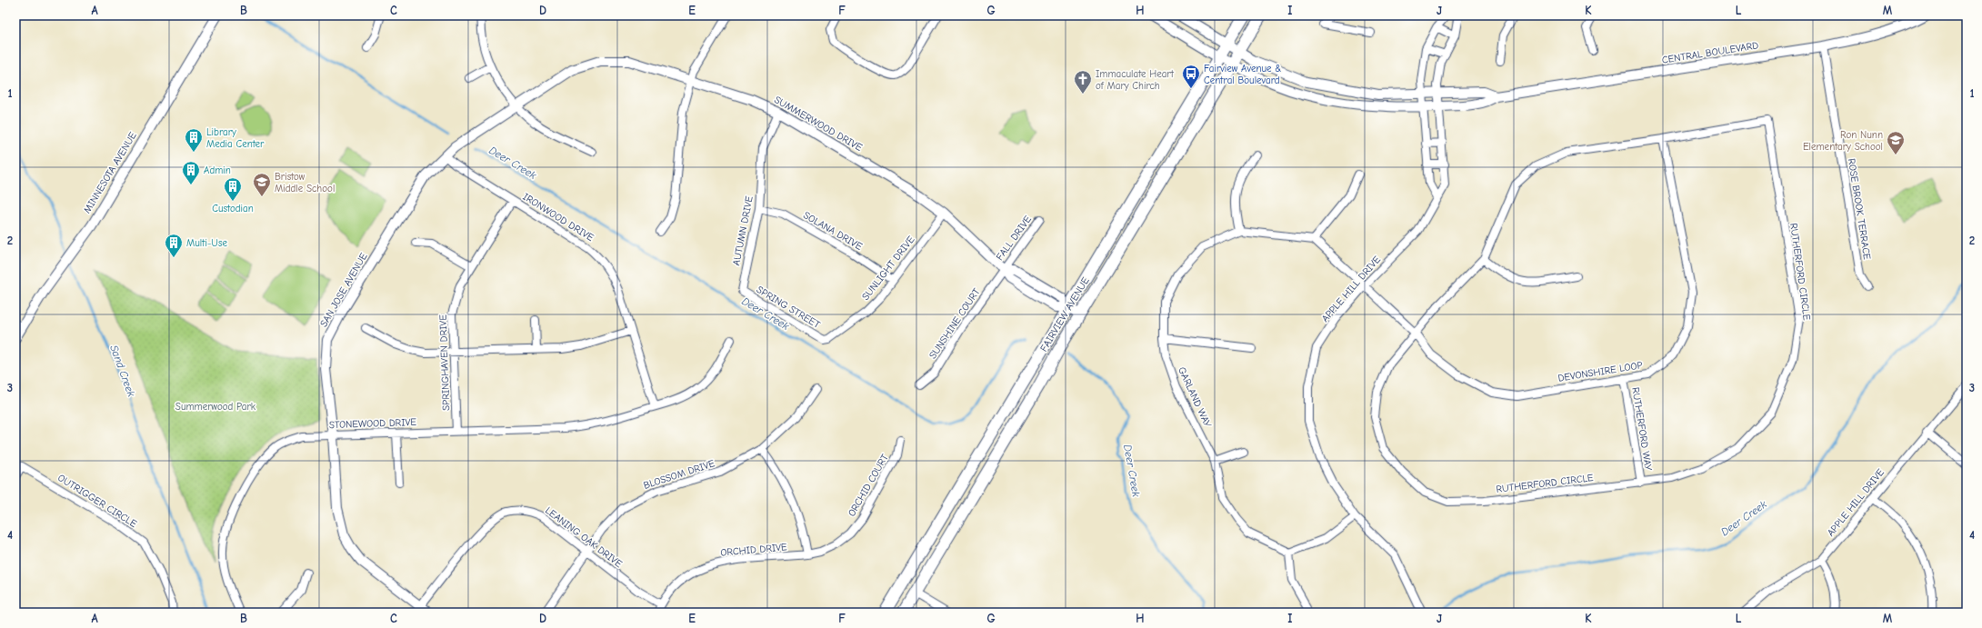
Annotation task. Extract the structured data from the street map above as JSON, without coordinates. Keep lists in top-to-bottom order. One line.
{"streets":{"main road":["FAIRVIEW AVENUE"],"street":["CENTRAL BOULEVARD","SUMMERWOOD DRIVE","MINNESOTA AVENUE","ROSE BROOK TERRACE","IRONWOOD DRIVE","AUTUMN DRIVE","SOLANA DRIVE","FALL DRIVE","SUNLIGHT DRIVE","RUTHERFORD CIRCLE","APPLE HILL DRIVE","SAN JOSE AVENUE","SPRING STREET","SUNSHINE COURT","SPRINGHAVEN DRIVE","DEVONSHIRE LOOP","GARLAND WAY","STONEWOOD DRIVE","RUTHERFORD WAY","BLOSSOM DRIVE","ORCHID COURT","OUTRIGGER CIRCLE","LEANING OAK DRIVE","ORCHID DRIVE"]},"crossings":[["CENTRAL BOULEVARD","ROSE BROOK TERRACE"],["CENTRAL BOULEVARD","APPLE HILL DRIVE"],["CENTRAL BOULEVARD","FAIRVIEW AVENUE"],["SUMMERWOOD DRIVE","AUTUMN DRIVE"],["SUMMERWOOD DRIVE","FALL DRIVE"],["SUMMERWOOD DRIVE","SUNLIGHT DRIVE"],["SUMMERWOOD DRIVE","SAN JOSE AVENUE"],["SUMMERWOOD DRIVE","FAIRVIEW AVENUE"],["SUMMERWOOD DRIVE","SUNSHINE COURT"],["IRONWOOD DRIVE","SAN JOSE AVENUE"],["IRONWOOD DRIVE","SPRINGHAVEN DRIVE"],["IRONWOOD DRIVE","STONEWOOD DRIVE"],["AUTUMN DRIVE","SOLANA DRIVE"],["AUTUMN DRIVE","SPRING STREET"],["SOLANA DRIVE","SUNLIGHT DRIVE"],["FALL DRIVE","SUNSHINE COURT"],["SUNLIGHT DRIVE","SPRING STREET"],["RUTHERFORD CIRCLE","DEVONSHIRE LOOP"],["RUTHERFORD CIRCLE","RUTHERFORD WAY"],["APPLE HILL DRIVE","DEVONSHIRE LOOP"],["SAN JOSE AVENUE","STONEWOOD DRIVE"],["SAN JOSE AVENUE","LEANING OAK DRIVE"],["SPRINGHAVEN DRIVE","STONEWOOD DRIVE"],["DEVONSHIRE LOOP","RUTHERFORD WAY"],["BLOSSOM DRIVE","LEANING OAK DRIVE"],["ORCHID COURT","ORCHID DRIVE"],["LEANING OAK DRIVE","ORCHID DRIVE"]],"water":["Deer Creek","Sand Creek"],"parks":["Summerwood Park"],"places":{"bus stop":["Fairview Avenue & Central Boulevard"],"church":["Immaculate Heart of Mary Chirch"],"building":["Library Media Center","Admin","Custodian","Multi-Use"],"school or university":["Ron Nunn Elementary School","Bristow Middle School"]},"grid":{"columns":["A","B","C","D","E","F","G","H","I","J","K","L","M"],"rows":["1","2","3","4"]}}
